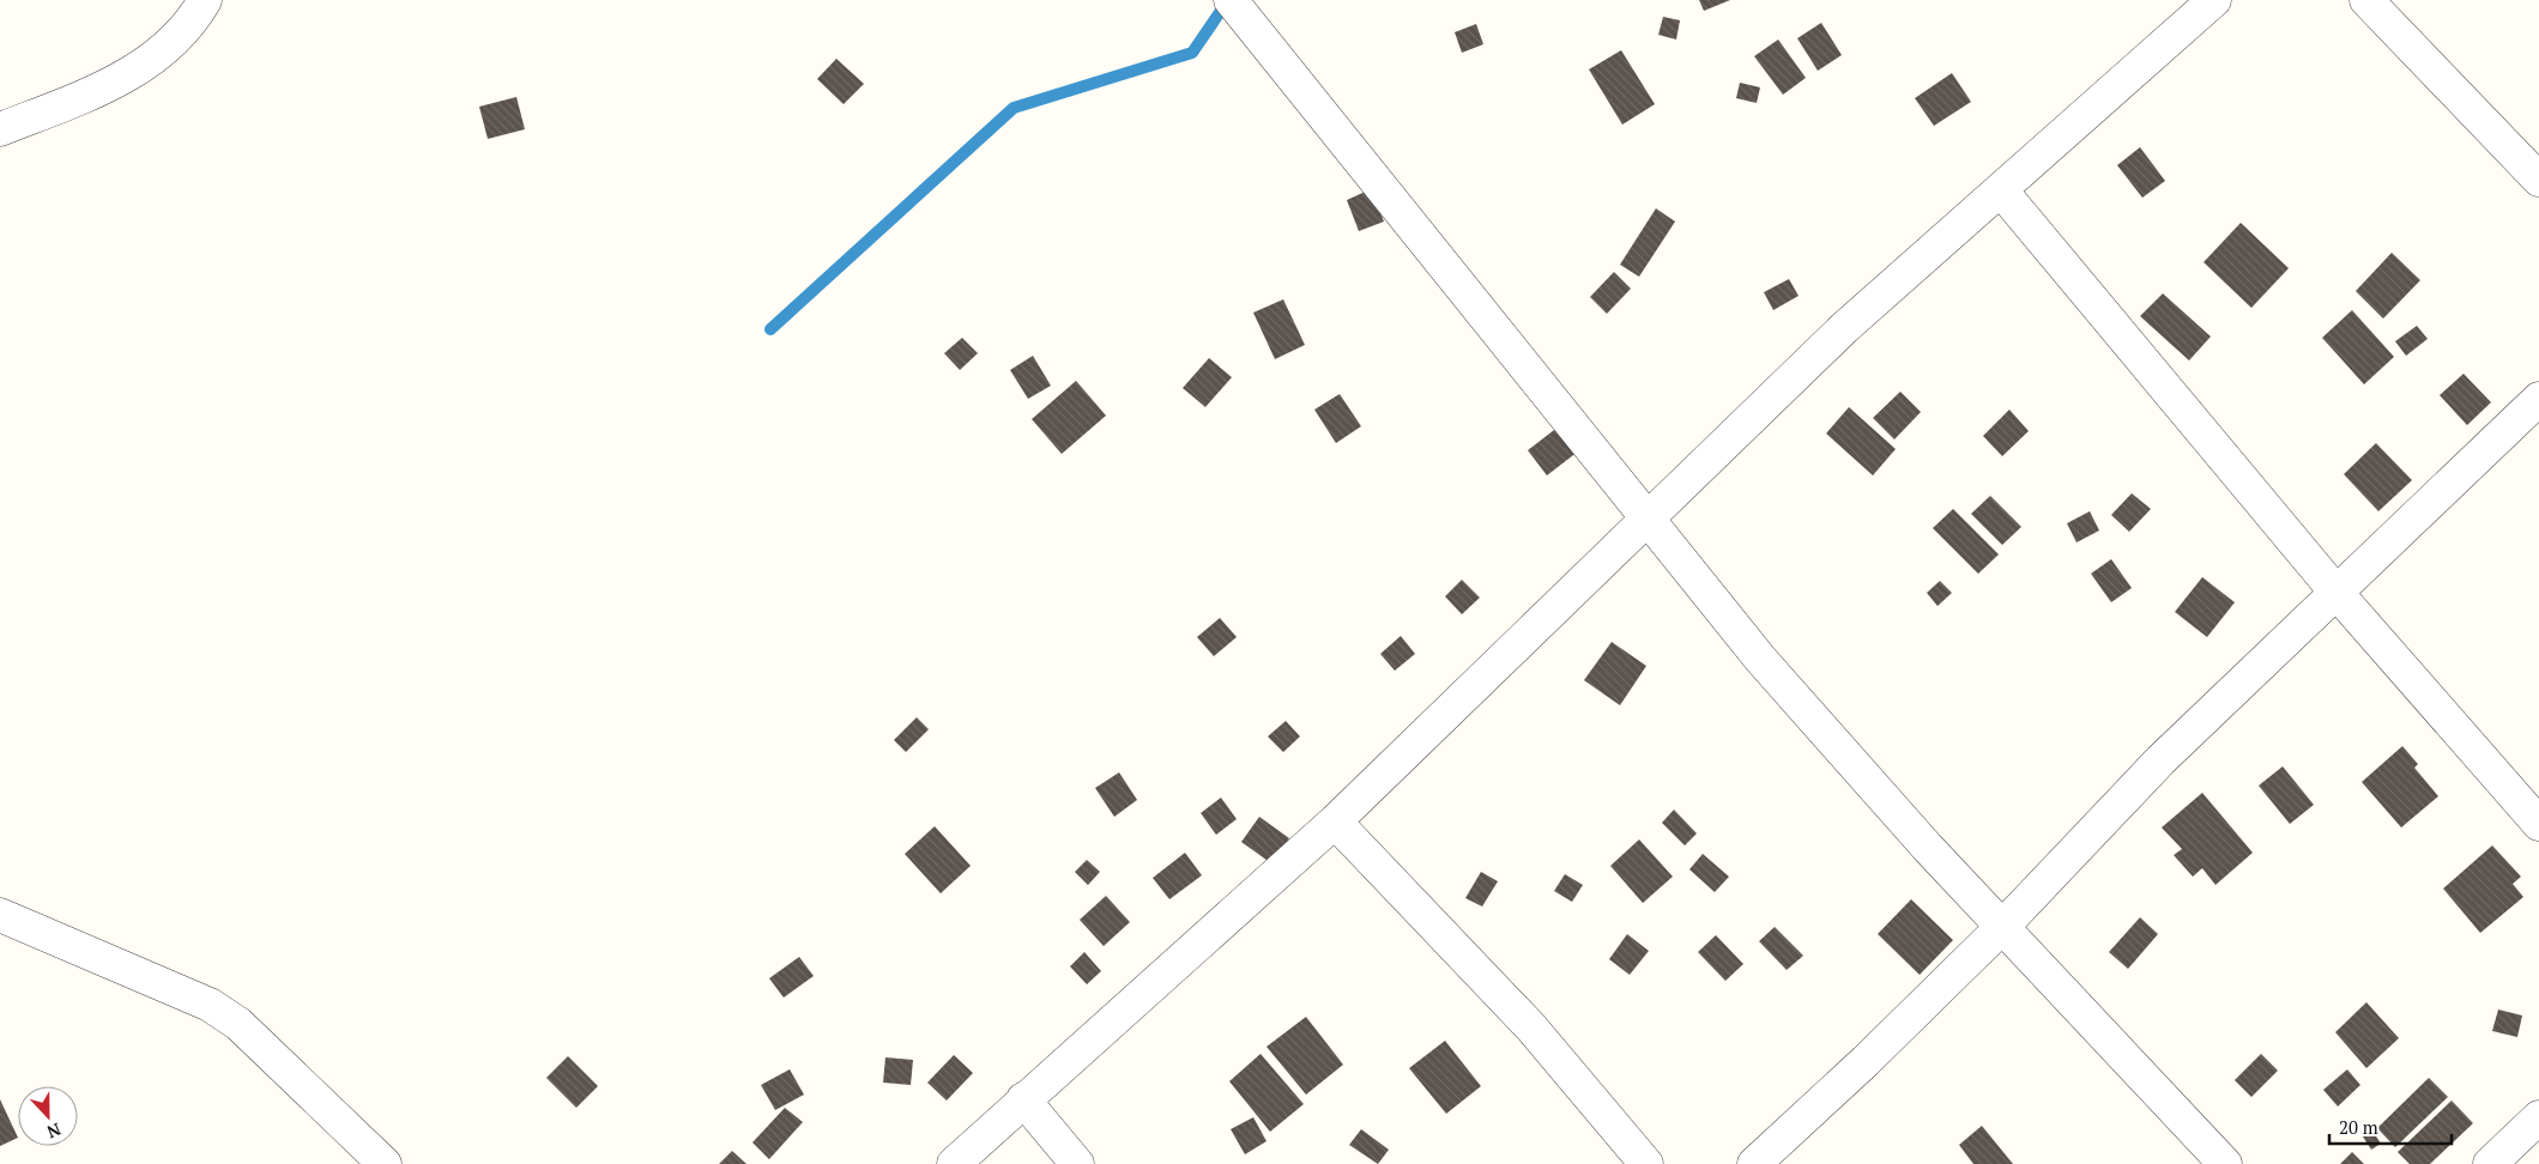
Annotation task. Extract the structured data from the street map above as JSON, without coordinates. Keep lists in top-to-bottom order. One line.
{"scale_bar":"20 m","north":"bottom"}
